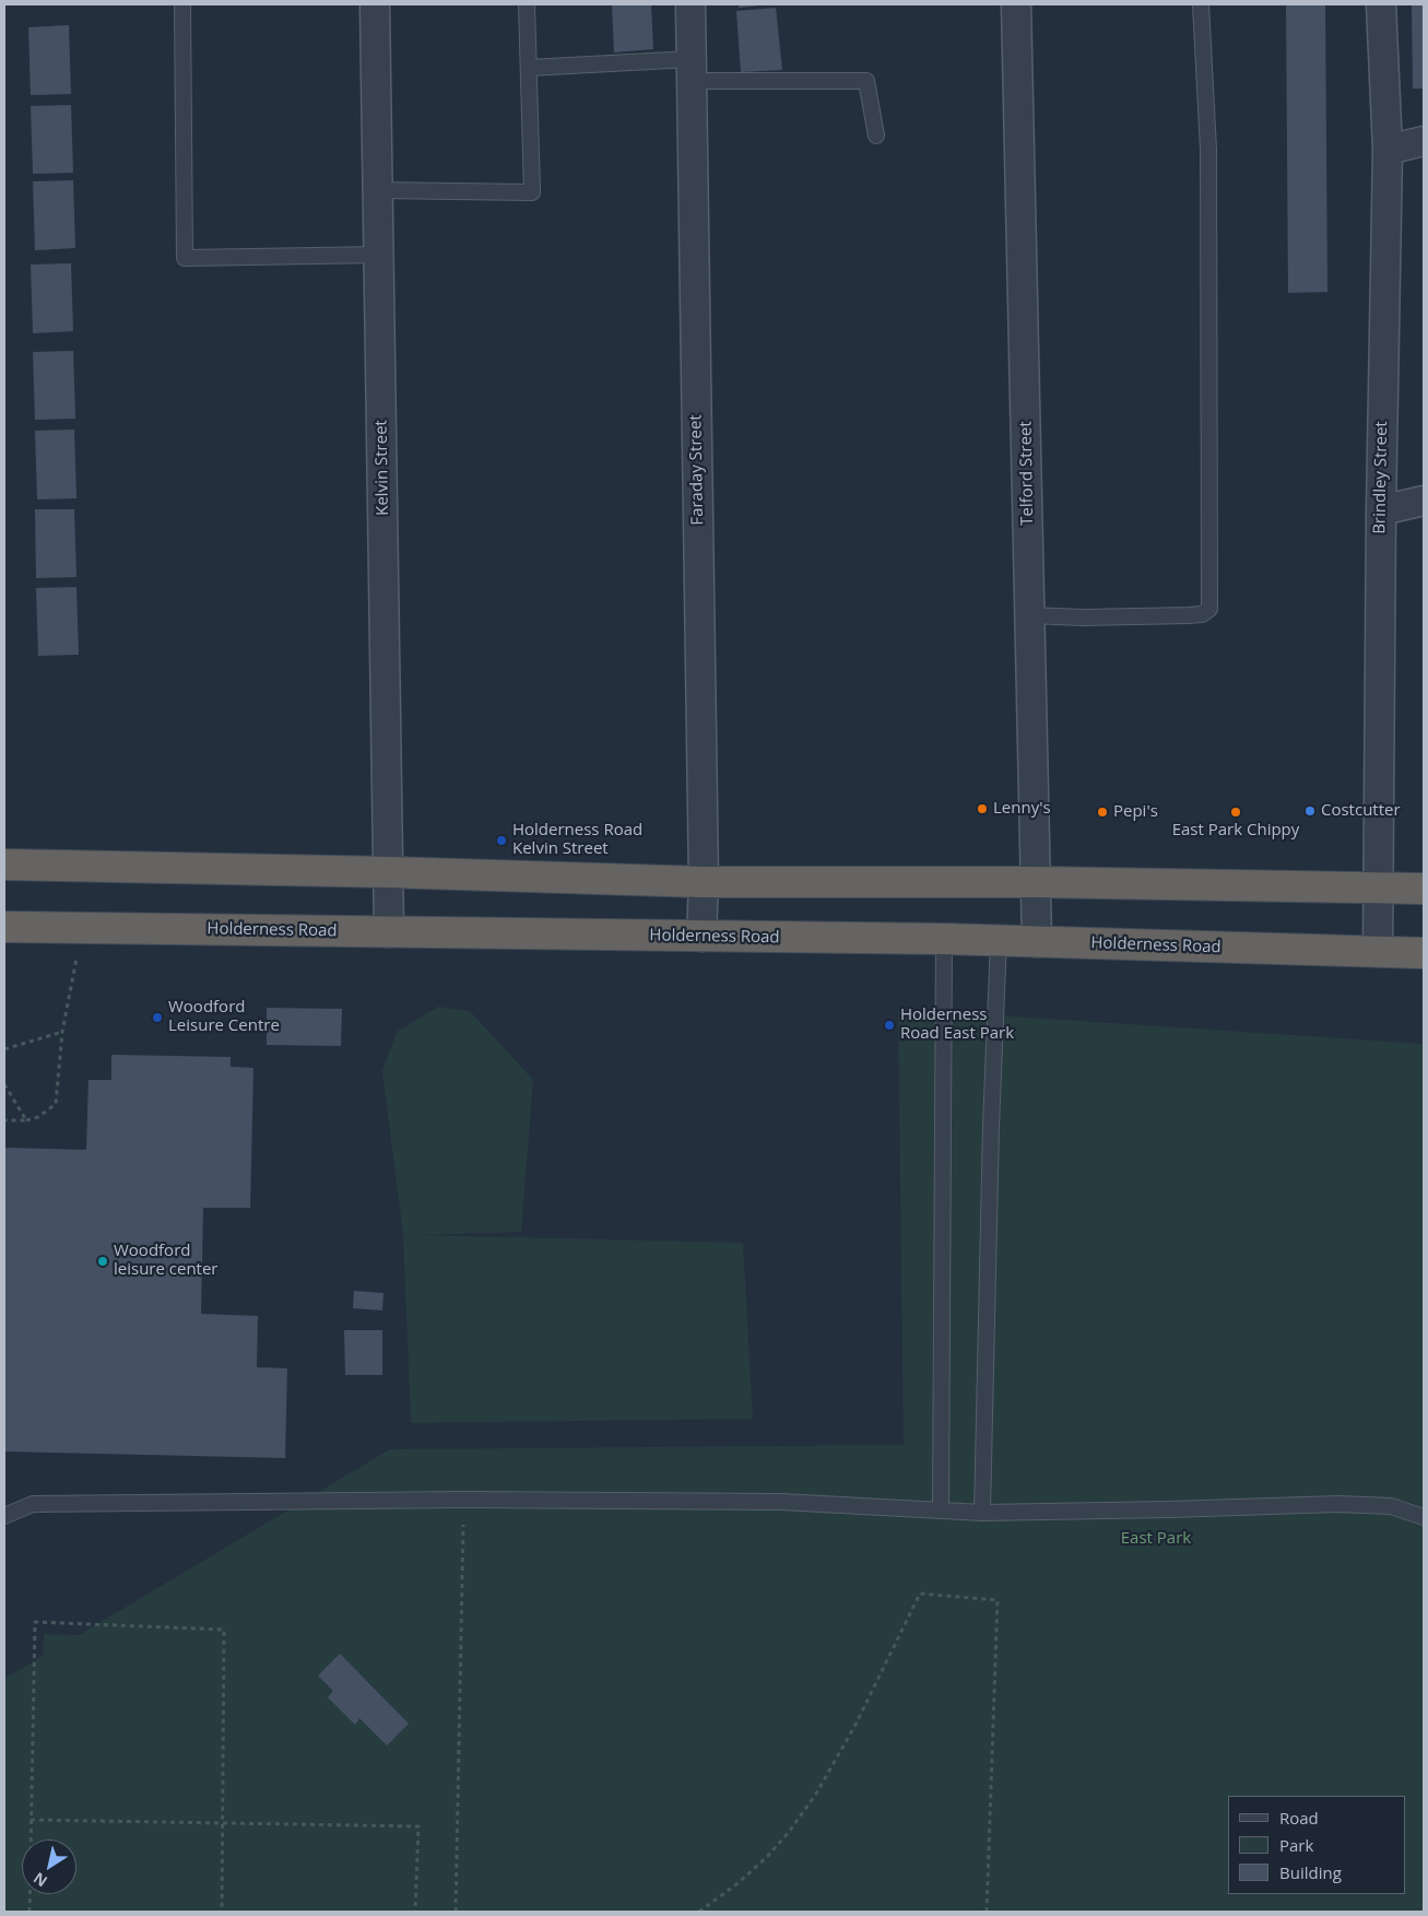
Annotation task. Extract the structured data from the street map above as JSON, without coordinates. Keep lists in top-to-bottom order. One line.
{"streets":{"highway":["Holderness Road"],"street":["Kelvin Street","Faraday Street","Telford Street","Brindley Street"]},"crossings":[["Kelvin Street","Holderness Road"],["Faraday Street","Holderness Road"],["Telford Street","Holderness Road"],["Brindley Street","Holderness Road"]],"parks":["East Park"],"places":["Lenny's","Costcutter","Pepi's","East Park Chippy","Holderness Road Kelvin Street","Woodford Leisure Centre","Holderness Road East Park","Woodford leisure center"],"legend":["Road","Park","Building"],"north":"bottom left"}
